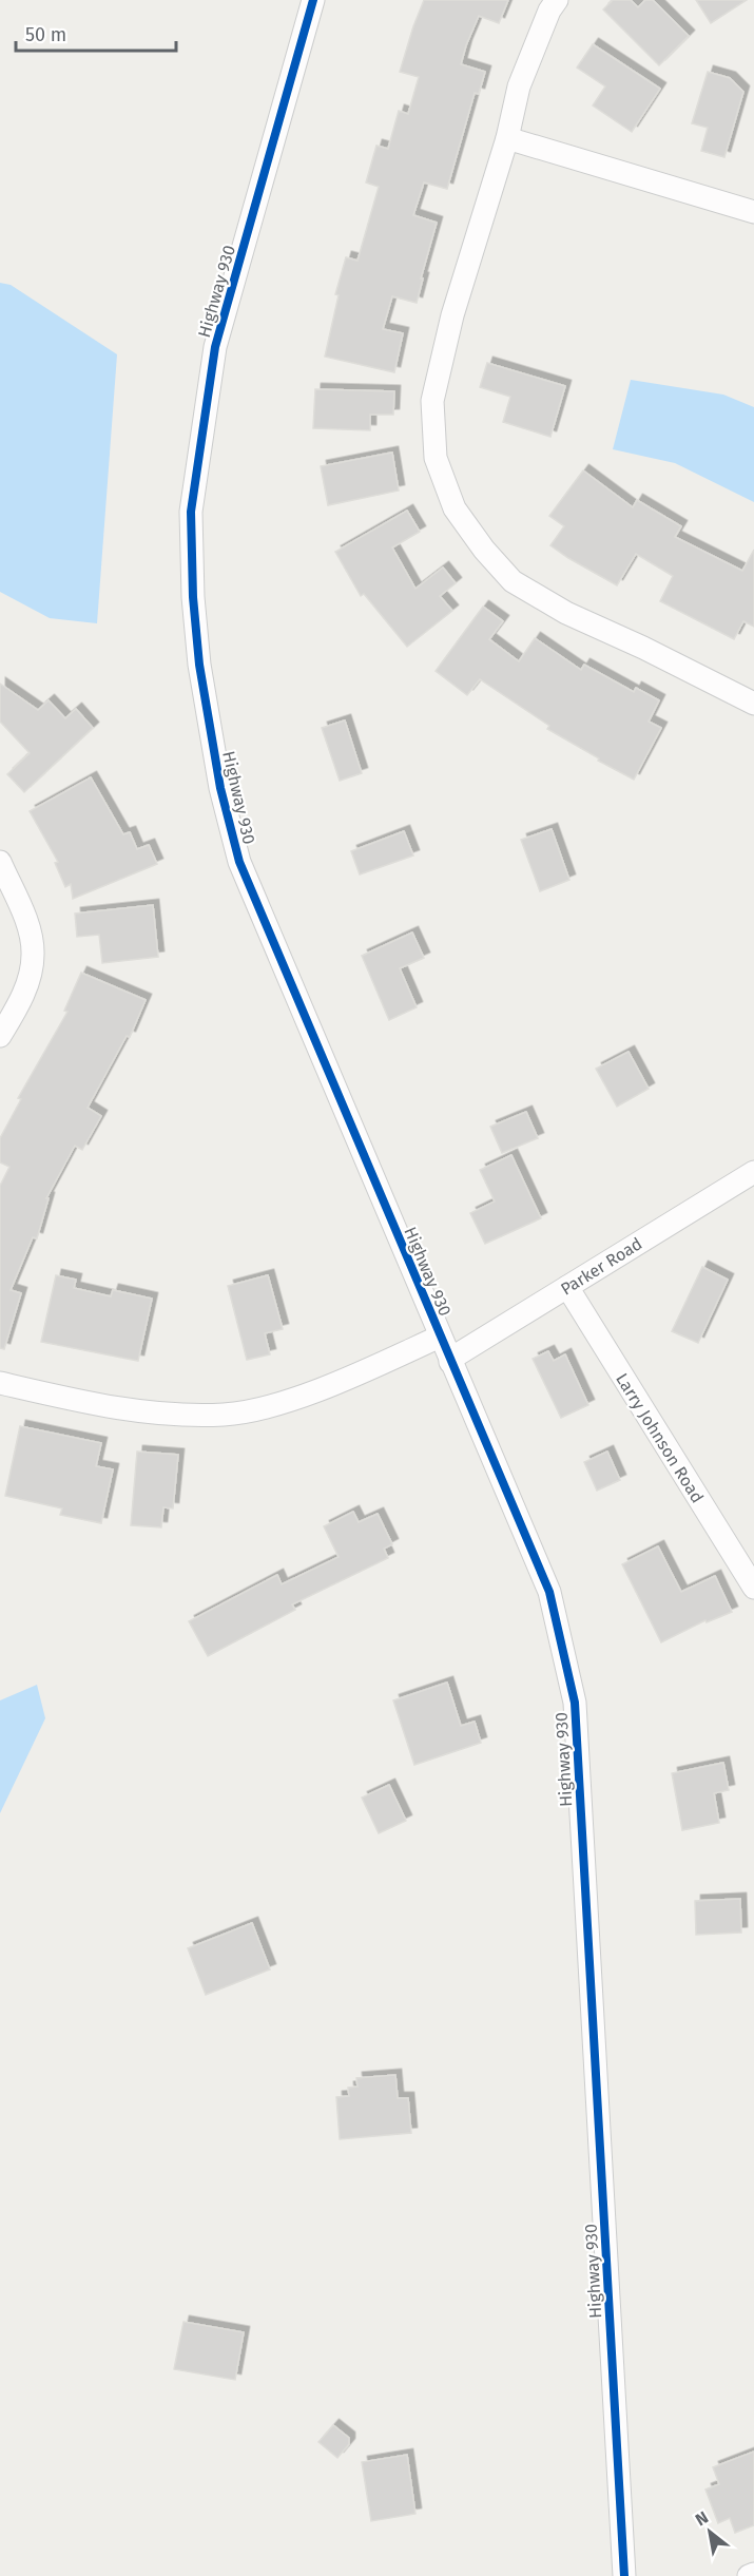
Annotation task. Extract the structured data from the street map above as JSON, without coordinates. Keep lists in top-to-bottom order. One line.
{"streets":{"street":["Highway 930","Parker Road","Larry Johnson Road"]},"crossings":[["Highway 930","Parker Road"],["Parker Road","Larry Johnson Road"]],"scale_bar":"50 m","north":"top left"}
